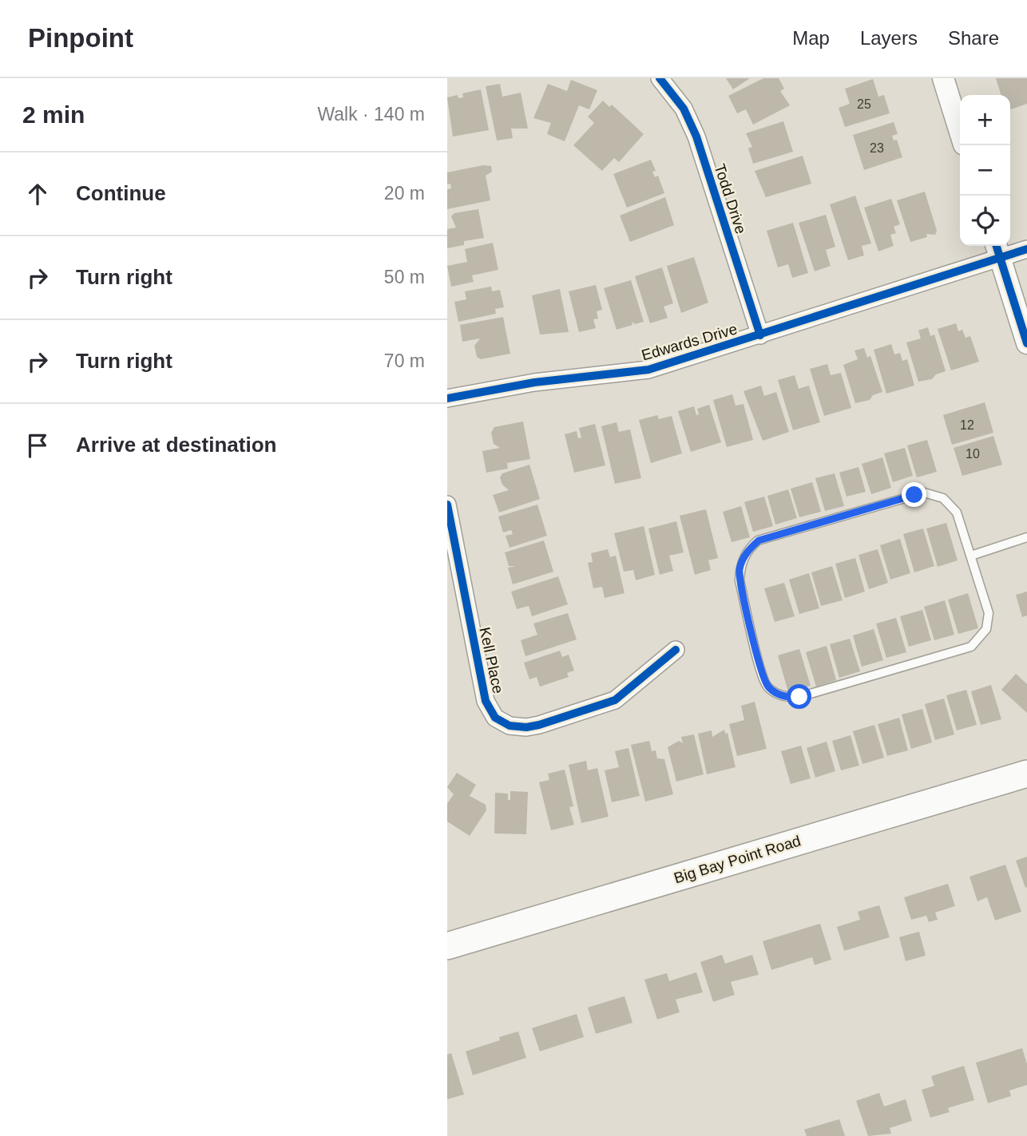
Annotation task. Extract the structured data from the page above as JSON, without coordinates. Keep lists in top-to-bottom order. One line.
{"streets":{"main road":["Big Bay Point Road"],"street":["Todd Drive","Edwards Drive","Kell Place"]},"crossings":[["Todd Drive","Edwards Drive"]],"house_numbers":["25","23","12","10"],"page":{"header":"Pinpoint","nav":["Map","Layers","Share"],"heading":["2 min","Walk · 140 m"],"map_buttons":["+","−"],"list":[["Continue","20 m"],["Turn right","50 m"],["Turn right","70 m"],"Arrive at destination"]}}
